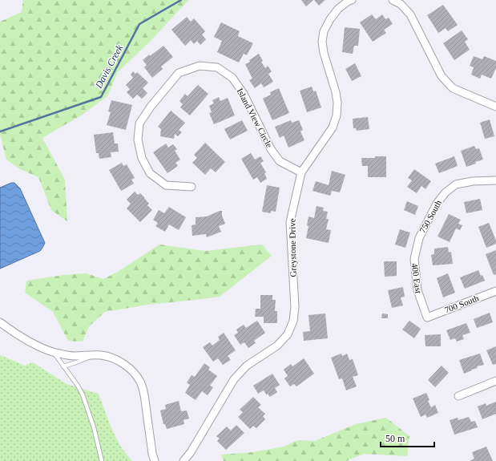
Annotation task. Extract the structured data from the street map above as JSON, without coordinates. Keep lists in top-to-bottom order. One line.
{"streets":{"street":["Island View Circle","750 South","Greystone Drive","400 East","700 South"]},"crossings":[["Island View Circle","Greystone Drive"],["750 South","400 East"],["400 East","700 South"]],"water":["Davis Creek"],"scale_bar":"50 m"}
